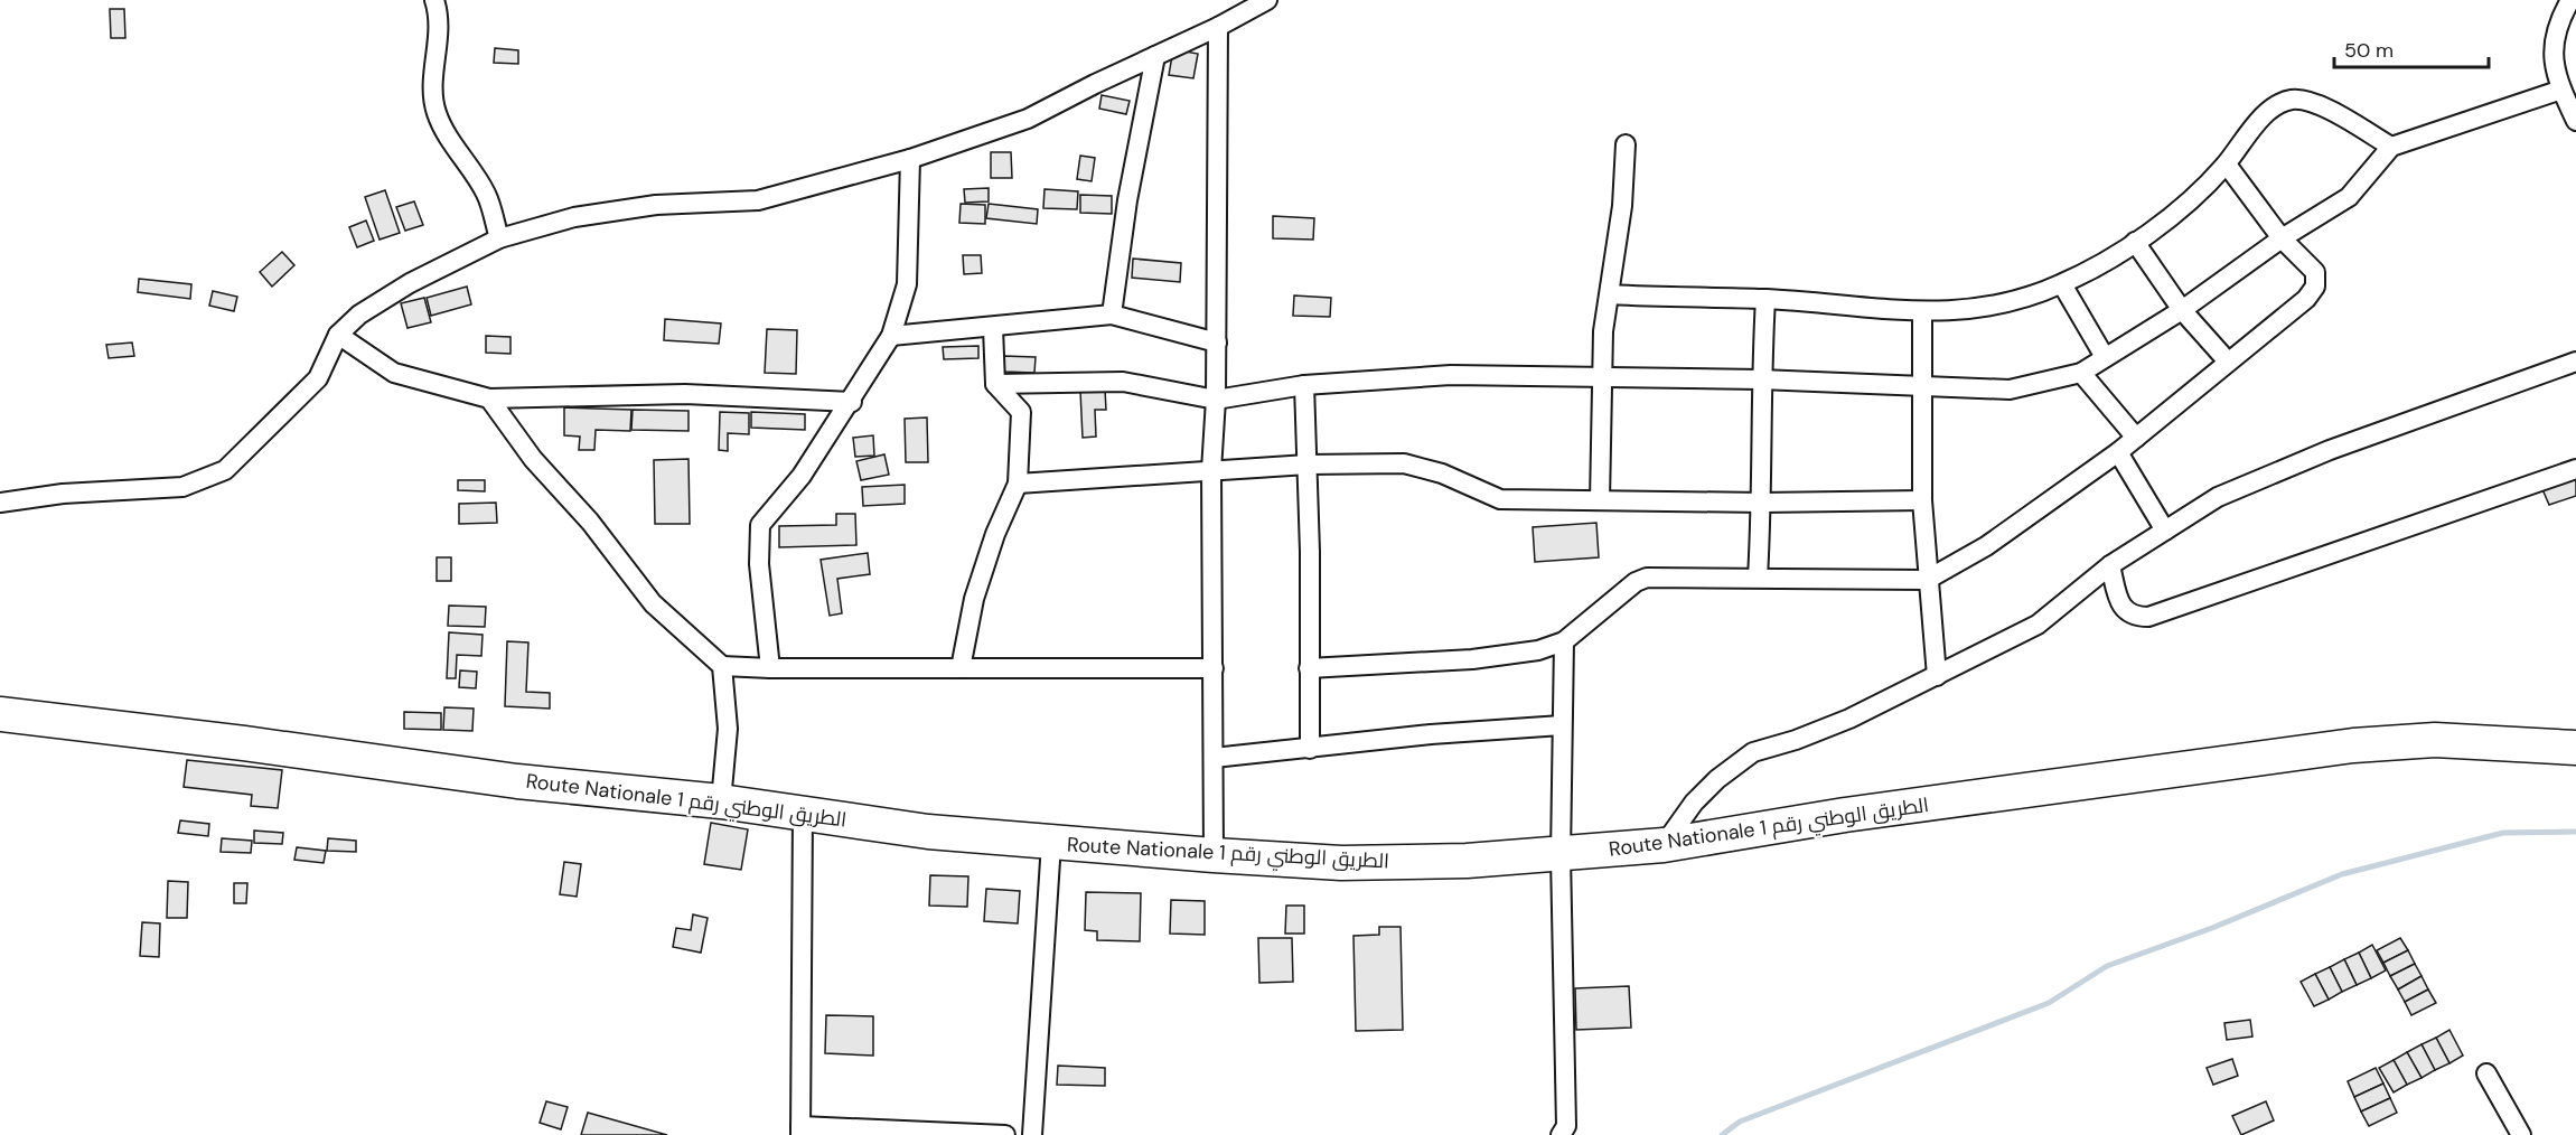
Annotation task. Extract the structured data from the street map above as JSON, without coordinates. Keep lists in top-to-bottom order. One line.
{"streets":{"highway":["Route Nationale الطريق الوطني رقم 1"]},"scale_bar":"50 m"}
